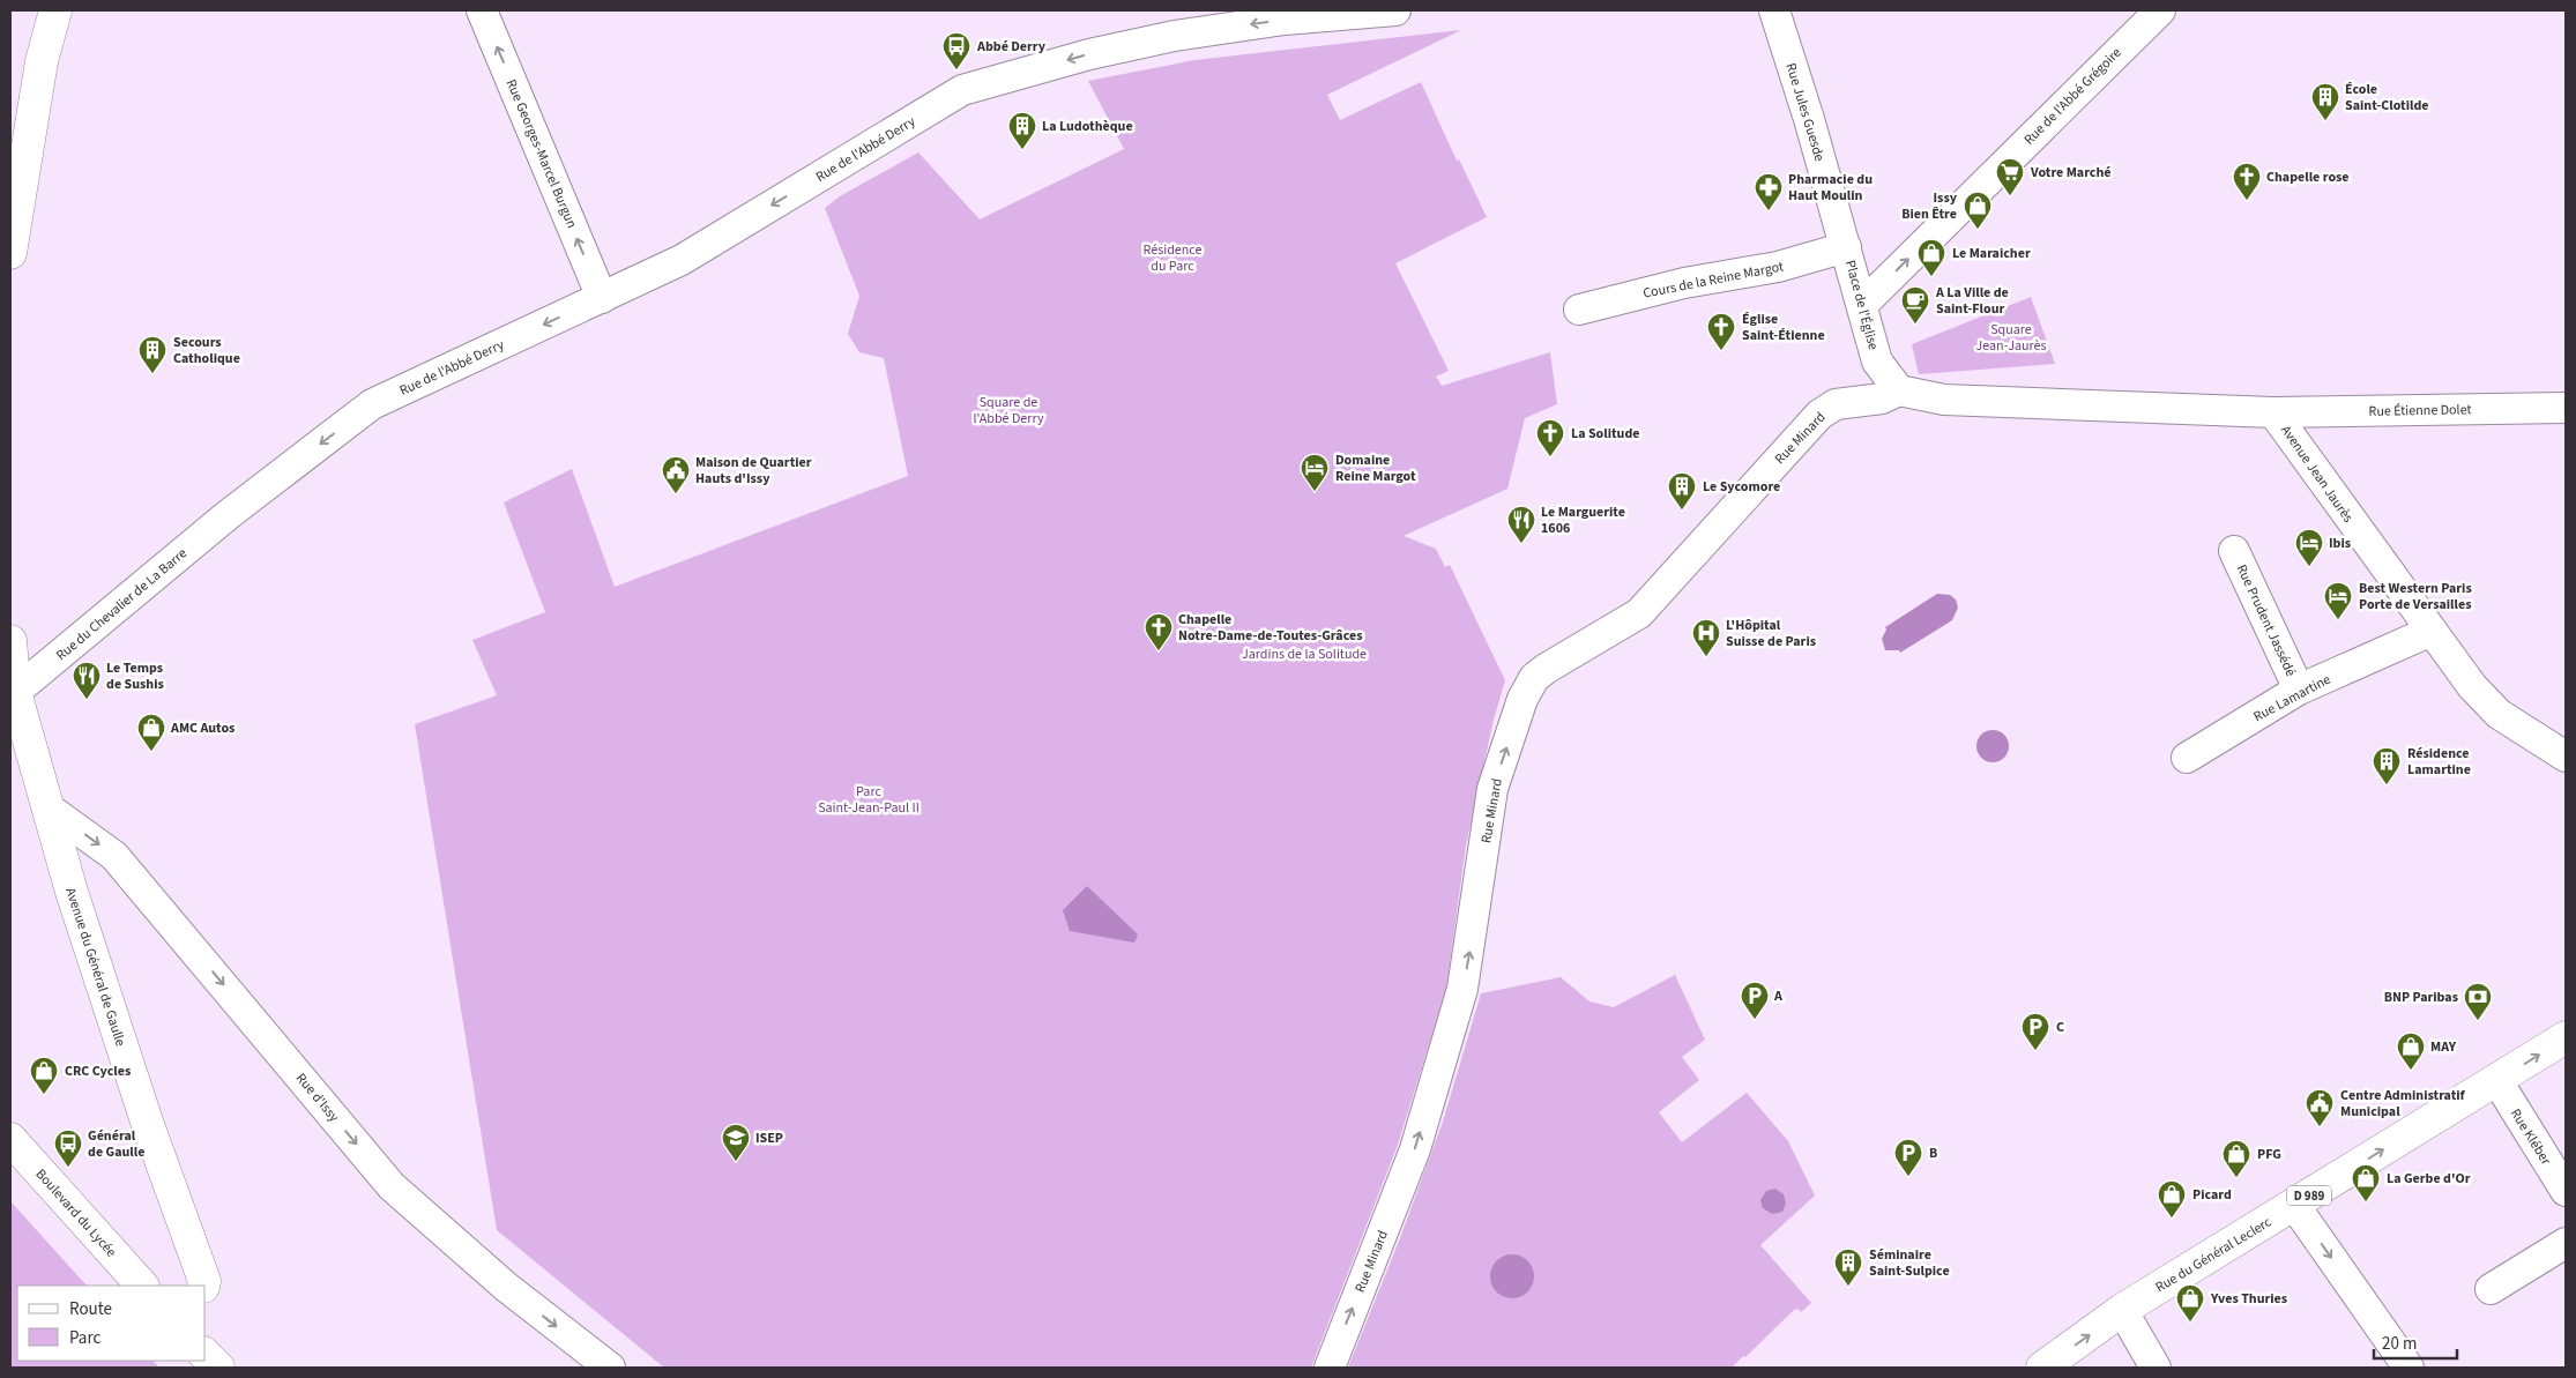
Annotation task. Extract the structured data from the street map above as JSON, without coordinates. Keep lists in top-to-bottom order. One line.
{"streets":{"main road":["Avenue du Général de Gaulle","D 989","Boulevard du Lycée","Rue du Général Leclerc"],"street":["Rue de l'Abbé Grégoire","Rue Jules Guesde","Rue de l'Abbé Derry","Rue Georges-Marcel Burgun","Cours de la Reine Margot","Place de l'Église","Rue Étienne Dolet","Rue Minard","Avenue Jean Jaurès","Rue du Chevalier de La Barre","Rue Prudent Jassédé","Rue Lamartine","Rue d'Issy","Rue Kléber"]},"crossings":[["Rue de l'Abbé Grégoire","Place de l'Église"],["Rue Jules Guesde","Cours de la Reine Margot"],["Rue Jules Guesde","Place de l'Église"],["Rue de l'Abbé Derry","Rue Georges-Marcel Burgun"],["Rue de l'Abbé Derry","Rue du Chevalier de La Barre"],["Cours de la Reine Margot","Place de l'Église"],["Place de l'Église","Rue Minard"],["Place de l'Église","Avenue Jean Jaurès"],["Rue Étienne Dolet","Avenue Jean Jaurès"],["Rue Minard","Avenue Jean Jaurès"],["Avenue Jean Jaurès","Rue Lamartine"],["Rue du Chevalier de La Barre","Avenue du Général de Gaulle"],["Rue Prudent Jassédé","Rue Lamartine"],["Avenue du Général de Gaulle","Rue d'Issy"],["Rue Kléber","Rue du Général Leclerc"]],"one_way":["Rue de l'Abbé Grégoire","Rue de l'Abbé Derry","Rue Georges-Marcel Burgun","Rue Minard","Rue d'Issy","Rue du Général Leclerc"],"parks":["Résidence du Parc","Square Jean-Jaurès","Square de l'Abbé Derry","Jardins de la Solitude","Parc Saint-Jean-Paul II"],"places":{"bus stop":["Abbé Derry","Général de Gaulle"],"building":["École Saint-Clotilde","La Ludothèque","Secours Catholique","Le Sycomore","Résidence Lamartine","Séminaire Saint-Sulpice"],"supermarket":["Votre Marché"],"church":["Chapelle rose","Église Saint-Étienne","La Solitude","Chapelle Notre-Dame-de-Toutes-Grâces"],"pharmacy":["Pharmacie du Haut Moulin"],"shop":["Issy Bien Être","Le Maraicher","AMC Autos","MAY","CRC Cycles","PFG","La Gerbe d'Or","Picard","Yves Thuries"],"cafe":["A La Ville de Saint-Flour"],"hotel":["Domaine Reine Margot","Ibis","Best Western Paris Porte de Versailles"],"public building":["Maison de Quartier Hauts d'Issy","Centre Administratif Municipal"],"restaurant":["Le Marguerite 1606","Le Temps de Sushis"],"hospital":["L'Hôpital Suisse de Paris"],"parking":["A","C","B"],"bank":["BNP Paribas"],"school or university":["ISEP"]},"legend":["Route","Parc"],"scale_bar":"20 m"}
